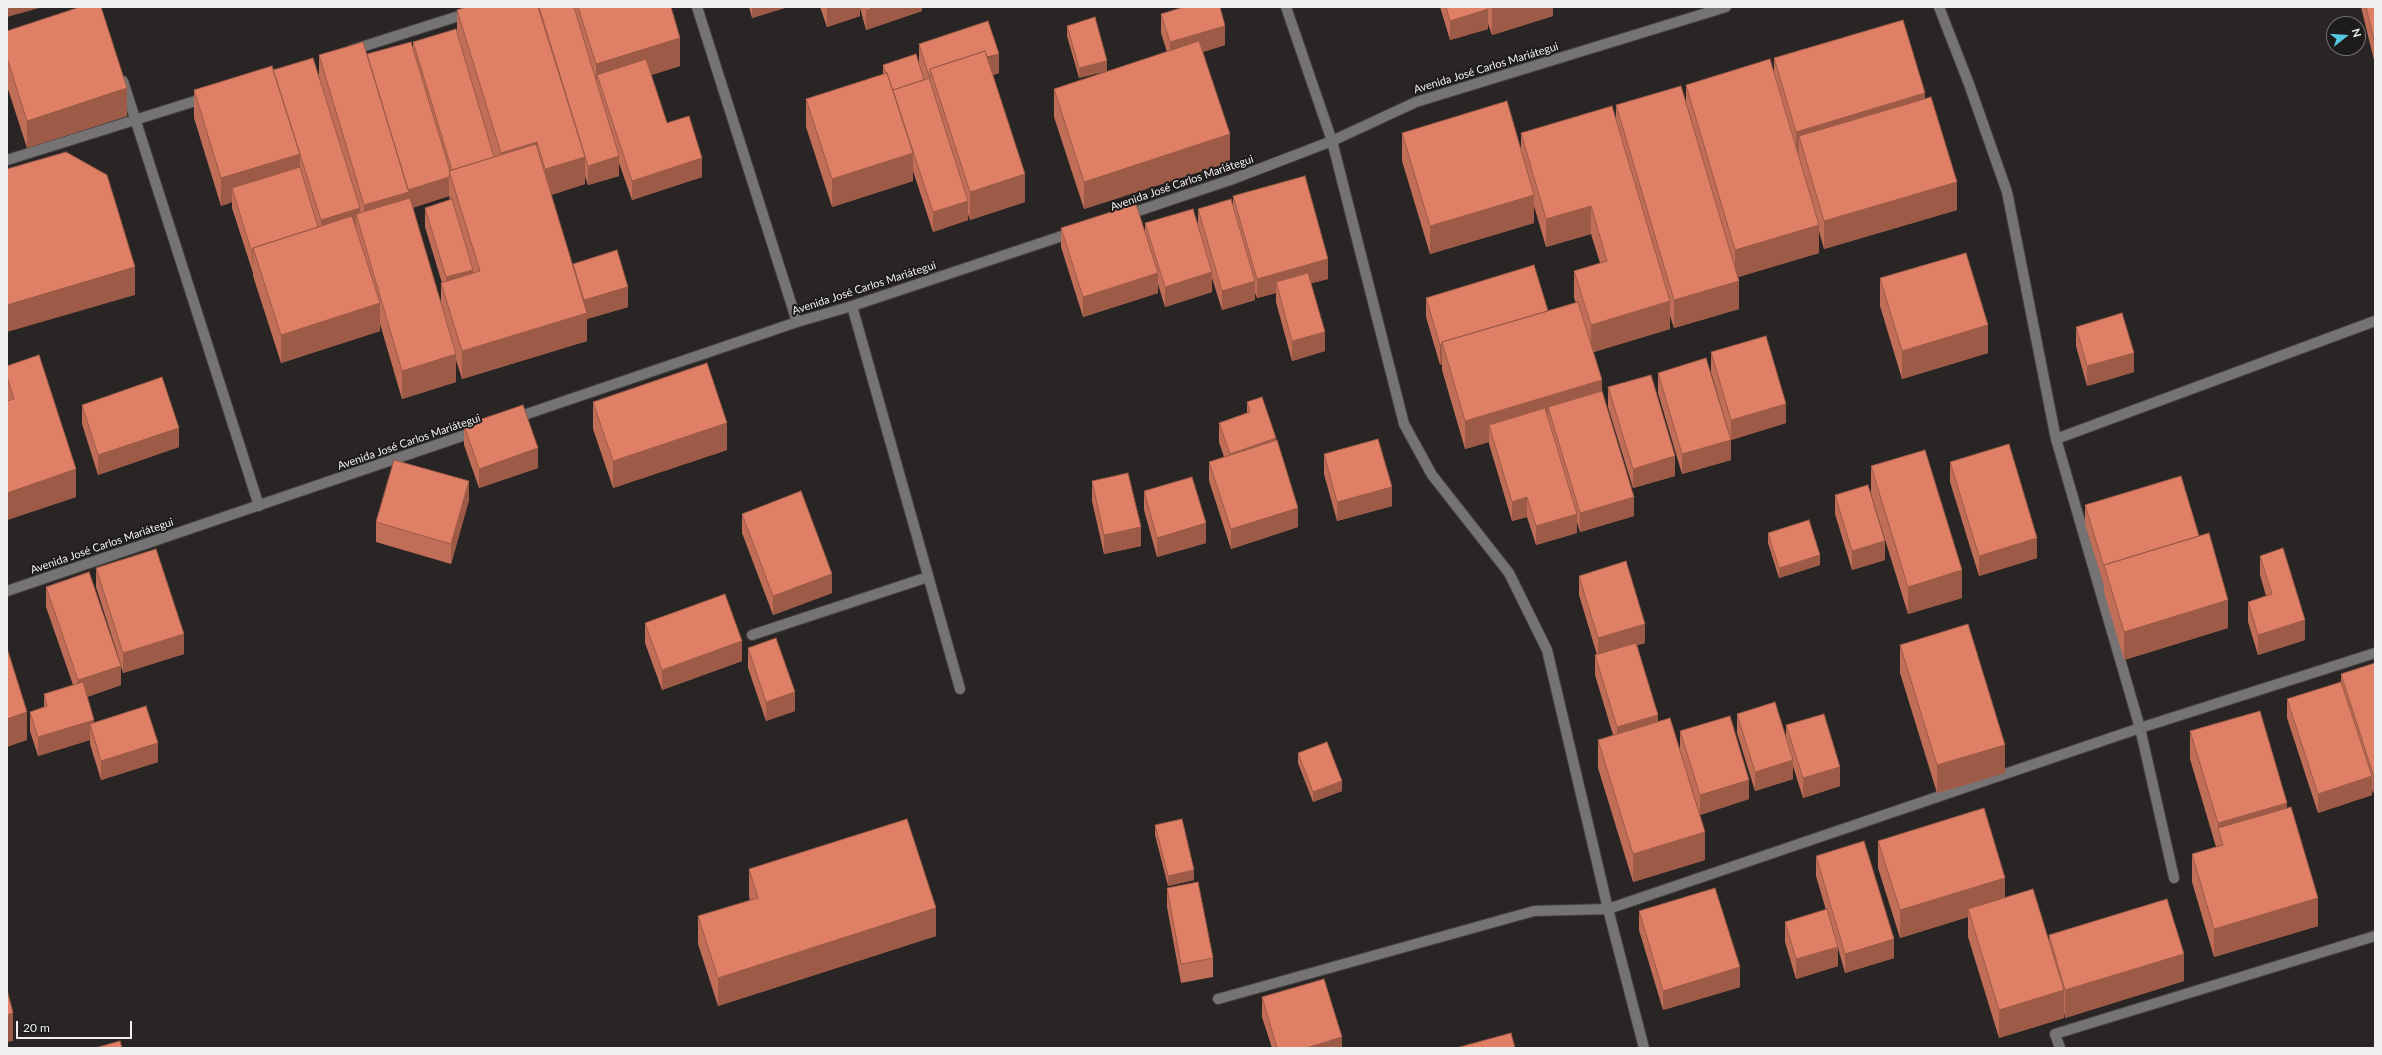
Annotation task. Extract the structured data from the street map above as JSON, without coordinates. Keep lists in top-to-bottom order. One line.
{"streets":{"street":["Avenida José Carlos Mariátegui"]},"scale_bar":"20 m","north":"right"}
